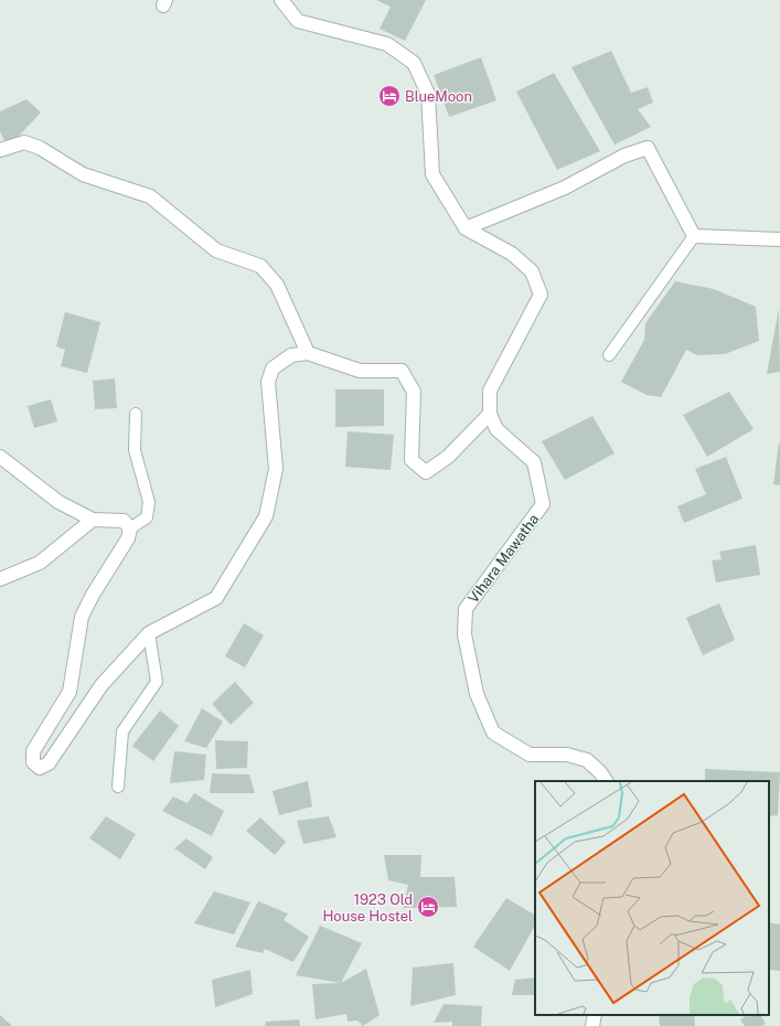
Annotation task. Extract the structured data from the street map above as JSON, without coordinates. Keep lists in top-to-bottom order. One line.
{"streets":{"street":["Vihara Mawatha"]},"places":{"hotel":["BlueMoon","1923 Old House Hostel"]}}
